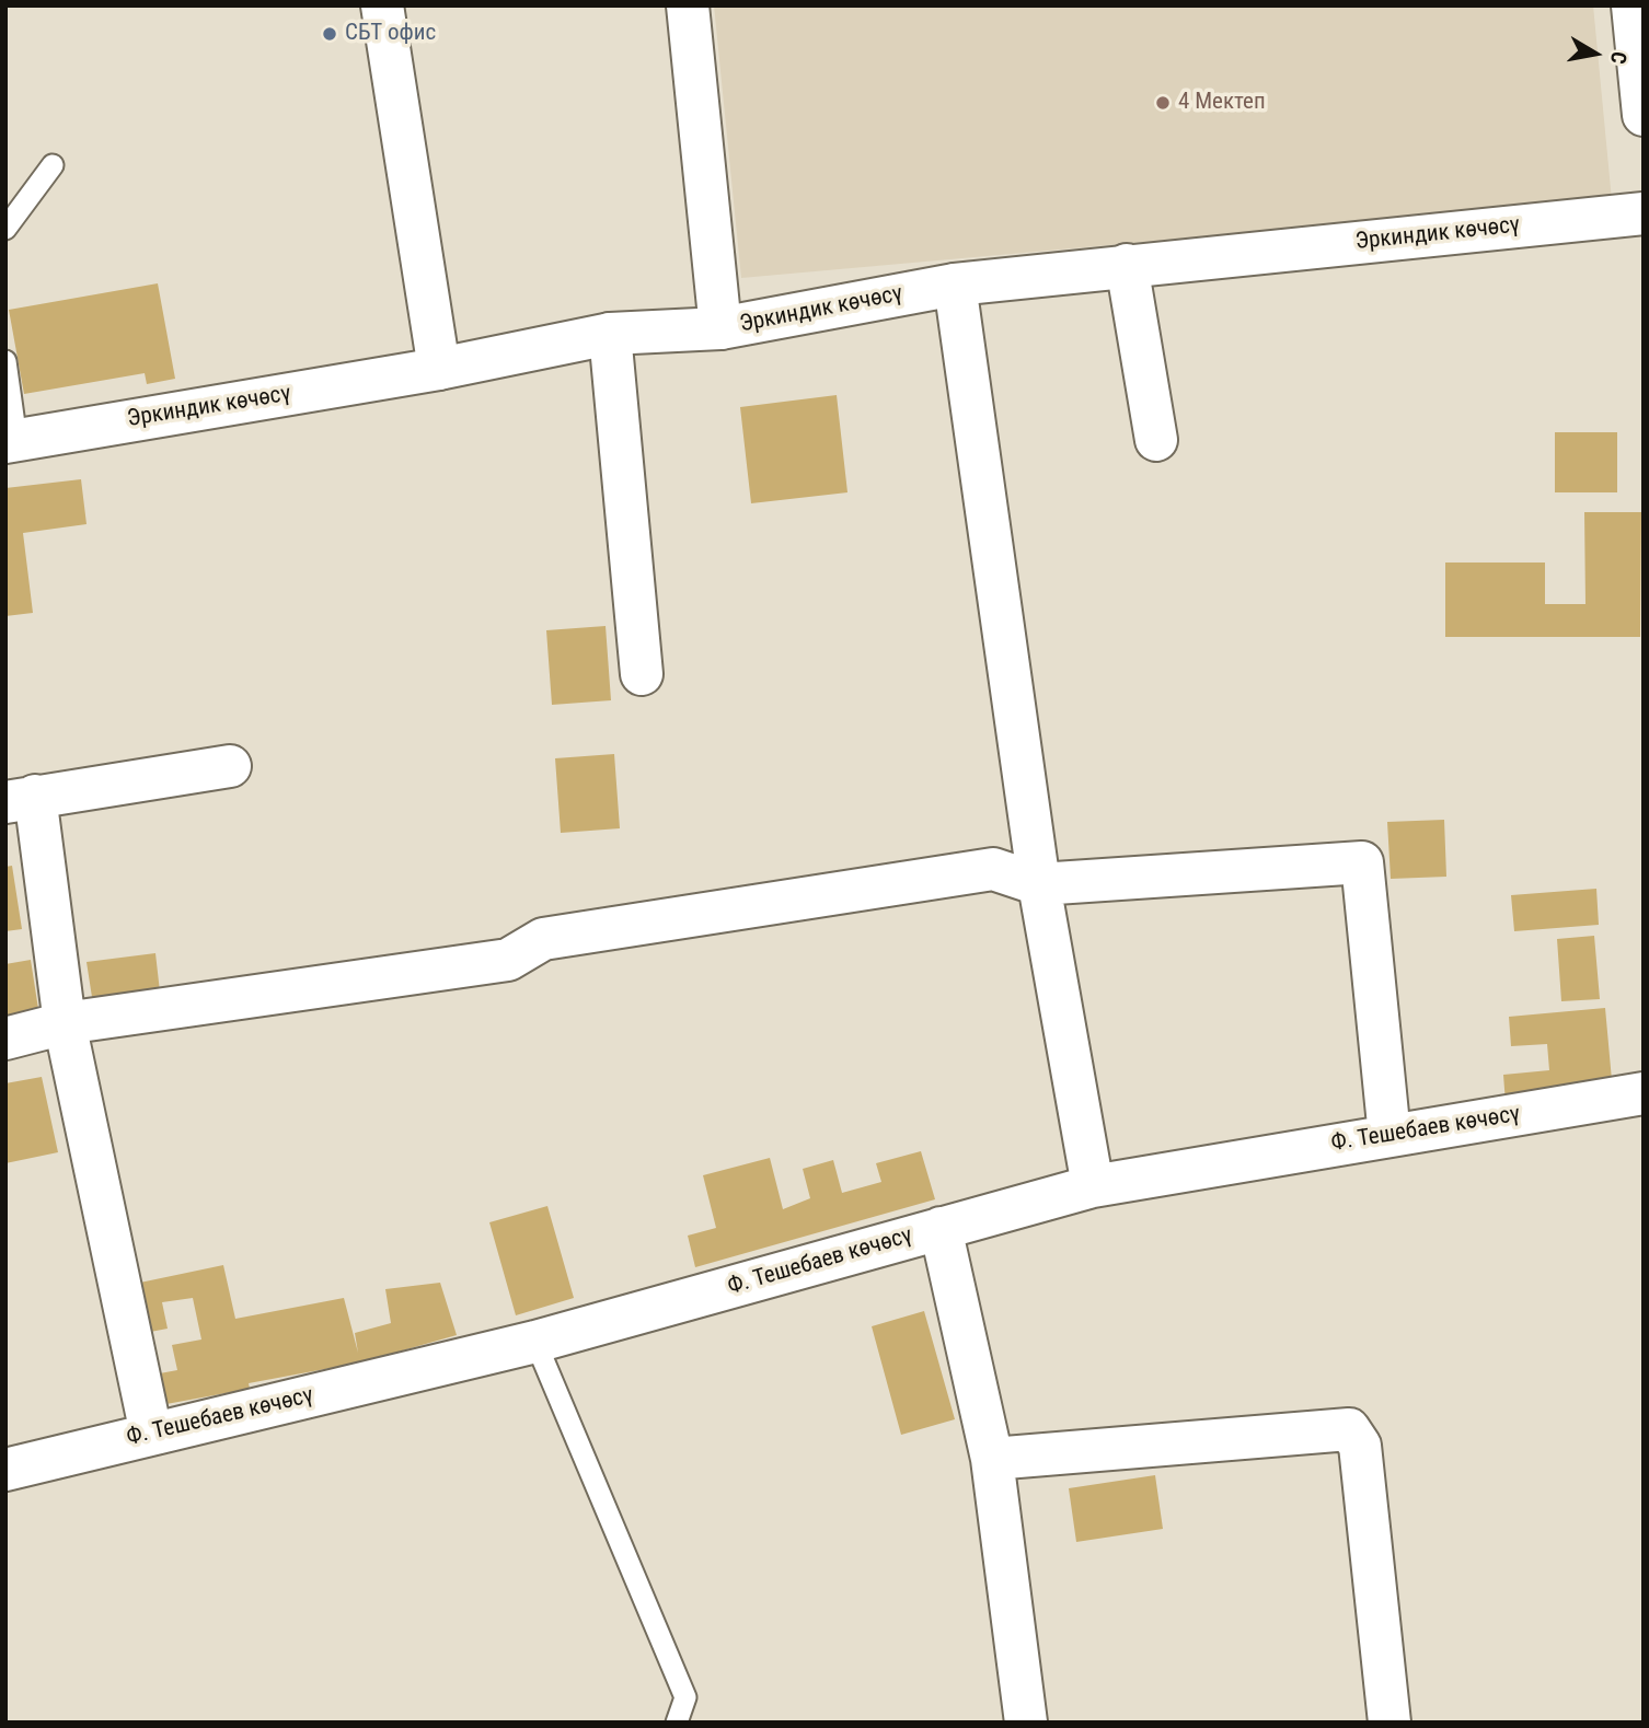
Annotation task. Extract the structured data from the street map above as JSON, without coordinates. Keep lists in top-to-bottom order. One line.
{"streets":{"street":["Эркиндик көчөсү","Ф. Тешебаев көчөсү"]},"places":["СБТ офис","4 Мектеп"],"north":"right"}
